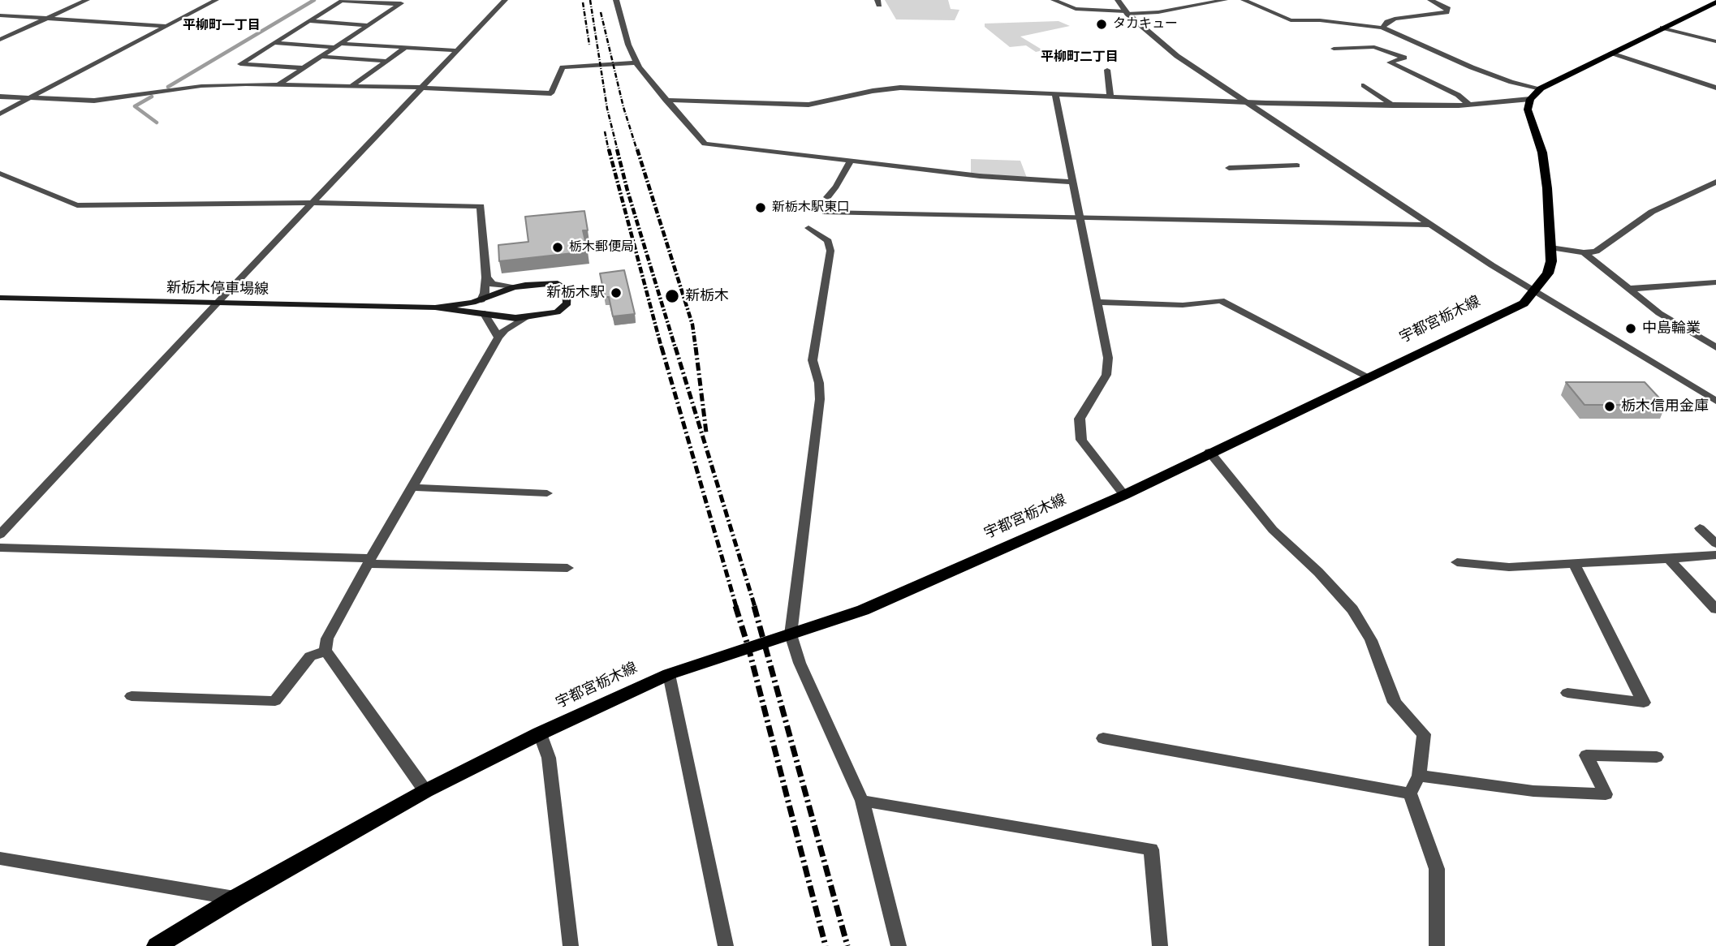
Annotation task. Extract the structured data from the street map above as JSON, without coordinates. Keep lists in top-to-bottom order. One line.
{"streets":{"main road":["新栃木停車場線","宇都宮栃木線"]},"districts":["平柳町一丁目","平柳町二丁目"],"places":["タカキュー","新栃木駅東口","栃木郵便局","新栃木駅","新栃木","中島輪業","栃木信用金庫"]}
